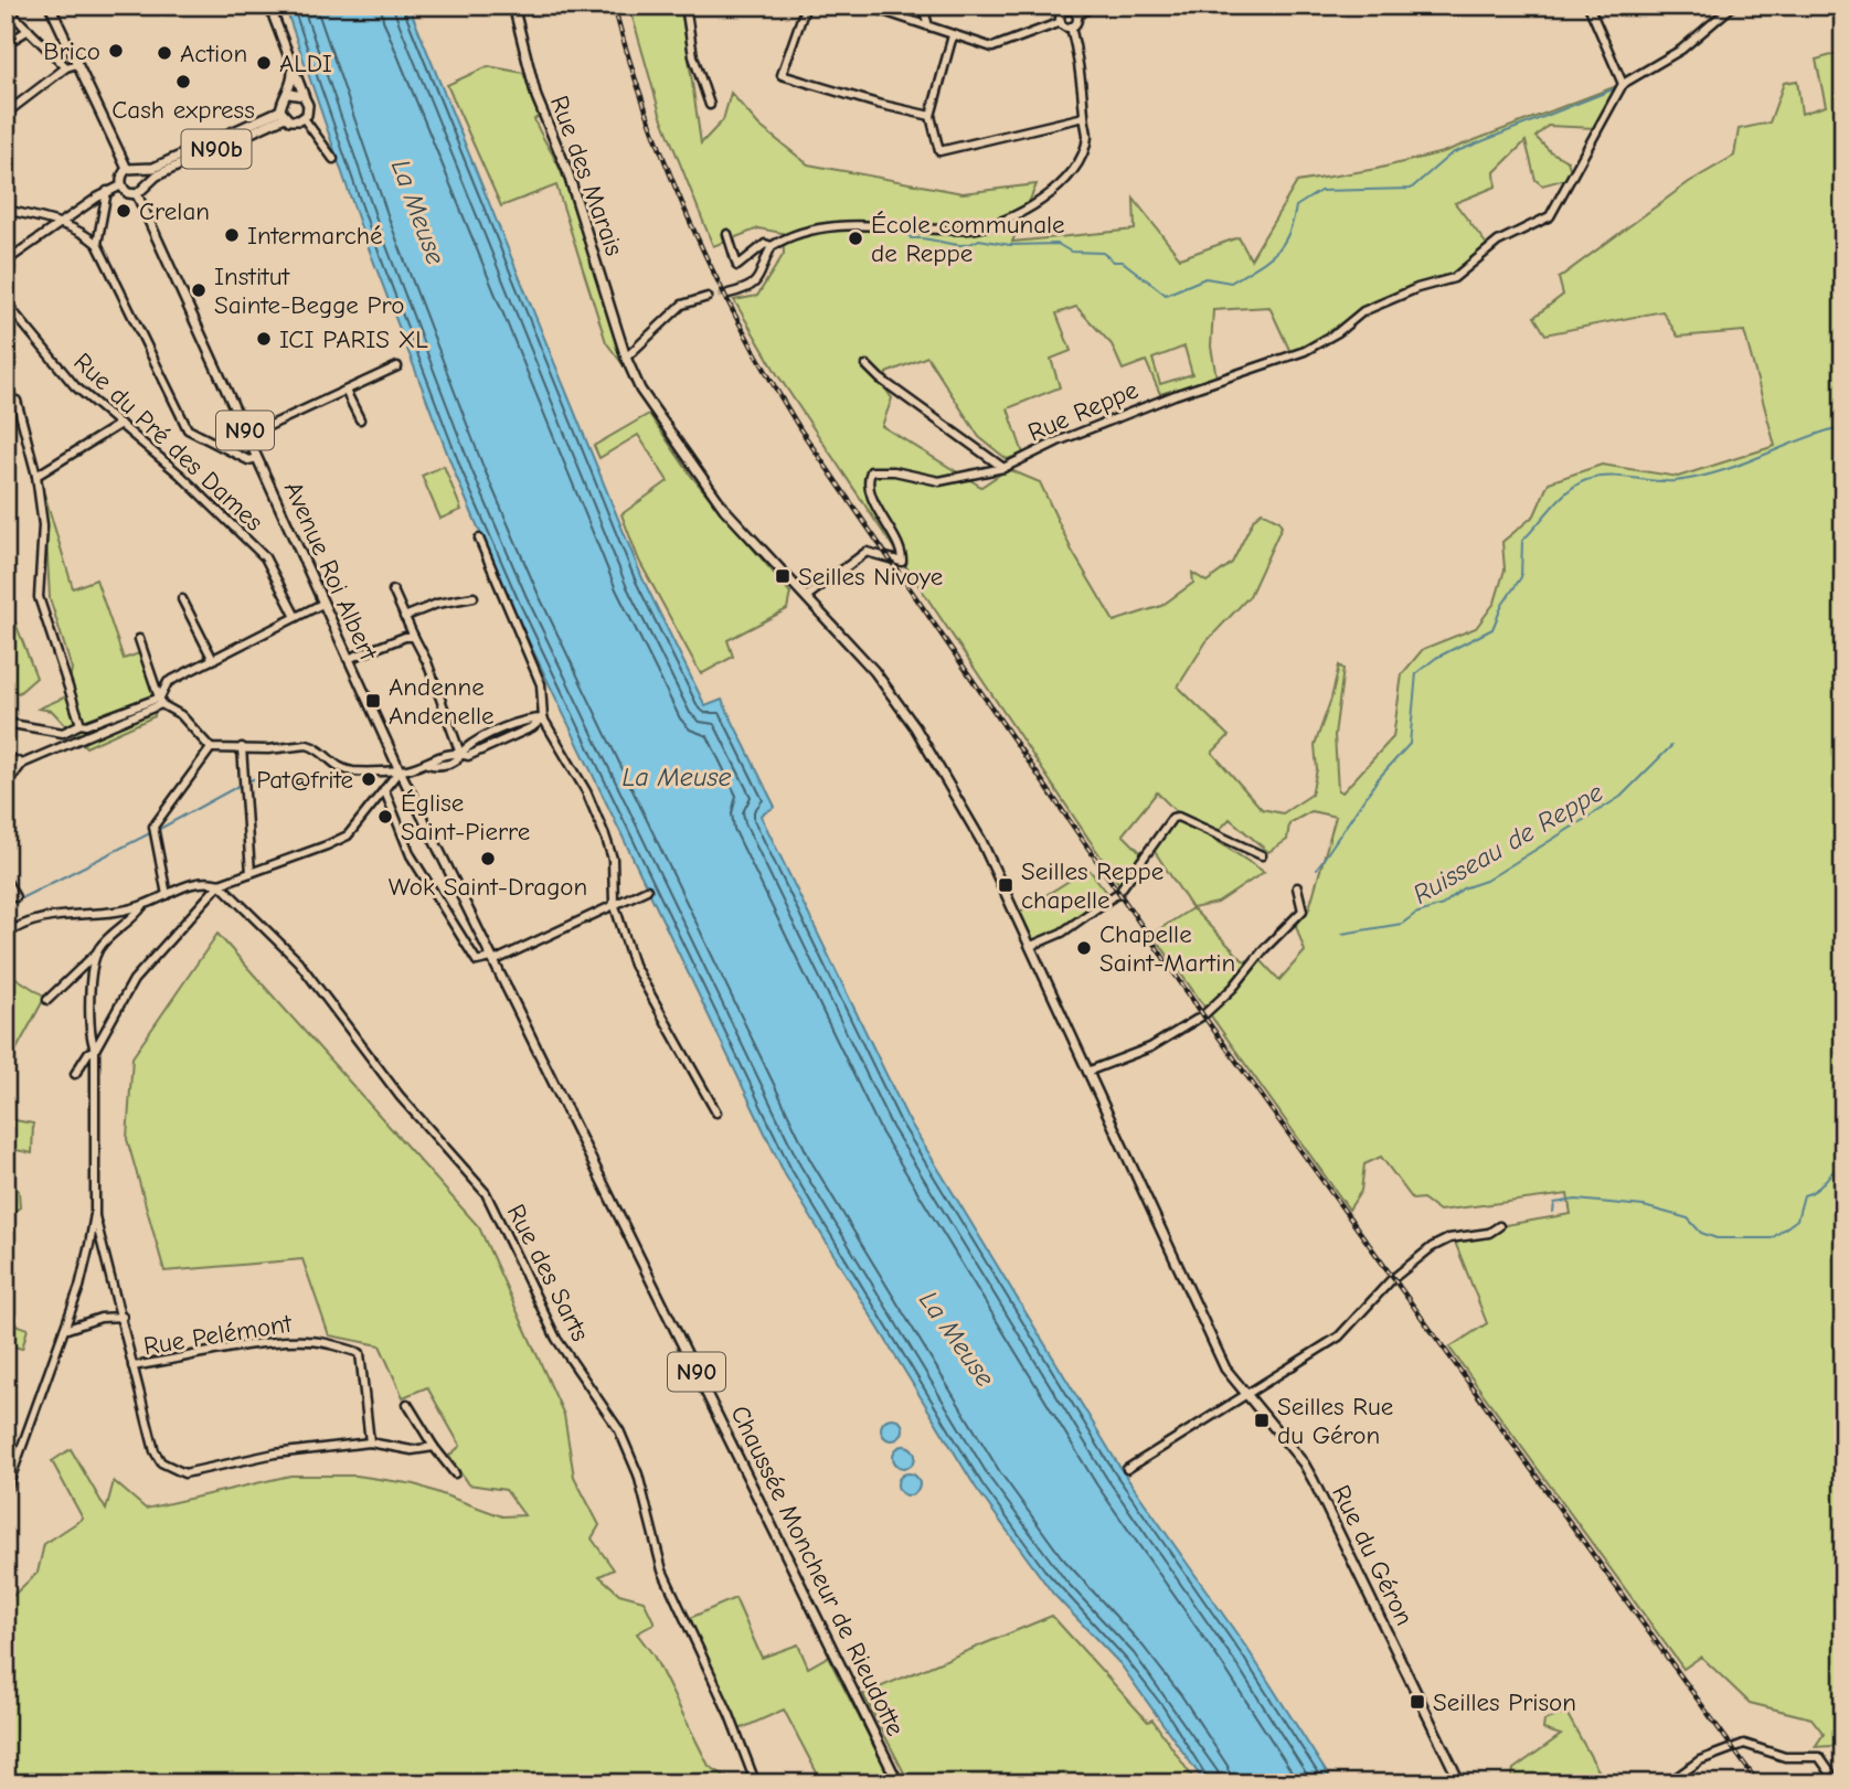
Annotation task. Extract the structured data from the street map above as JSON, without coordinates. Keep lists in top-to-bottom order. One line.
{"streets":{"main road":["N90b","Rue des Marais","N90","Avenue Roi Albert","Rue du Géron","Chaussée Moncheur de Rieudotte"],"street":["Rue Reppe","Rue du Pré des Dames","Rue des Sarts","Rue Pelémont"]},"crossings":[["N90b","Avenue Roi Albert"],["Avenue Roi Albert","Chaussée Moncheur de Rieudotte"]],"water":["La Meuse","Ruisseau de Reppe"],"places":{"other":["Brico","Action","ALDI","Cash express","Crelan","Intermarché","École communale de Reppe","Institut Sainte-Begge Pro","ICI PARIS XL","Pat@frite","Église Saint-Pierre","Wok Saint-Dragon","Chapelle Saint-Martin"],"transit":["Seilles Nivoye","Andenne Andenelle","Seilles Reppe chapelle","Seilles Rue du Géron","Seilles Prison"]}}
